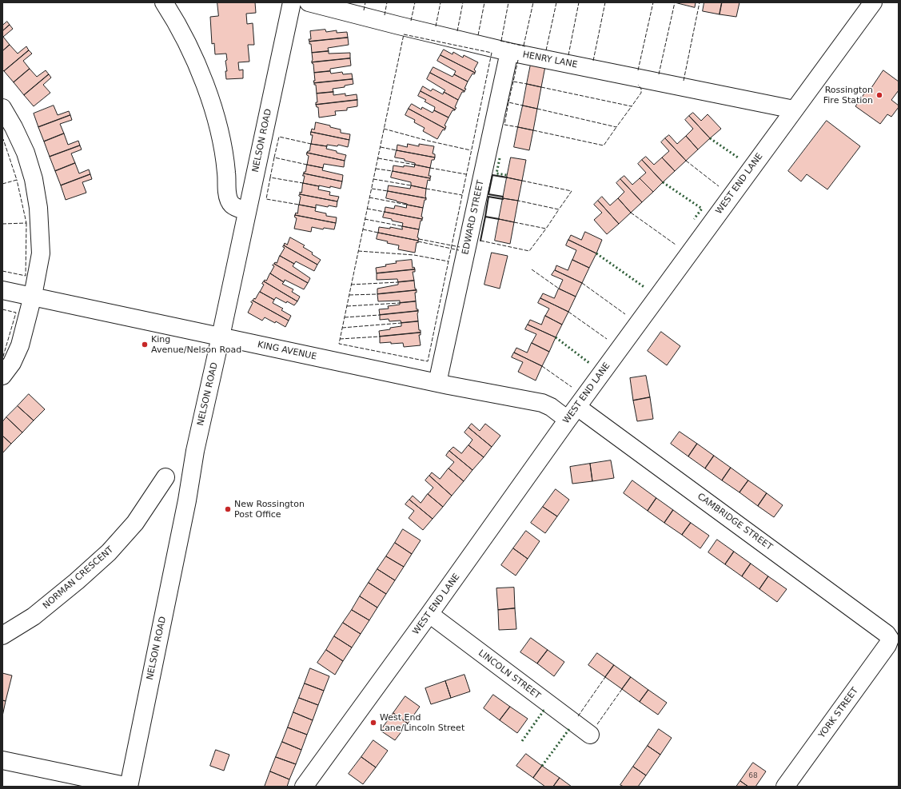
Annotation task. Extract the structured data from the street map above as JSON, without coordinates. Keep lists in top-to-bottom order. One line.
{"streets":{"street":["HENRY LANE","NELSON ROAD","WEST END LANE","EDWARD STREET","KING AVENUE","CAMBRIDGE STREET","NORMAN CRESCENT","LINCOLN STREET","YORK STREET"]},"crossings":[["HENRY LANE","WEST END LANE"],["HENRY LANE","EDWARD STREET"],["NELSON ROAD","KING AVENUE"],["WEST END LANE","KING AVENUE"],["WEST END LANE","CAMBRIDGE STREET"],["WEST END LANE","LINCOLN STREET"],["EDWARD STREET","KING AVENUE"],["KING AVENUE","CAMBRIDGE STREET"],["CAMBRIDGE STREET","YORK STREET"]],"places":["Rossington Fire Station","King Avenue/Nelson Road","New Rossington Post Office","West End Lane/Lincoln Street"],"house_numbers":["68"]}
